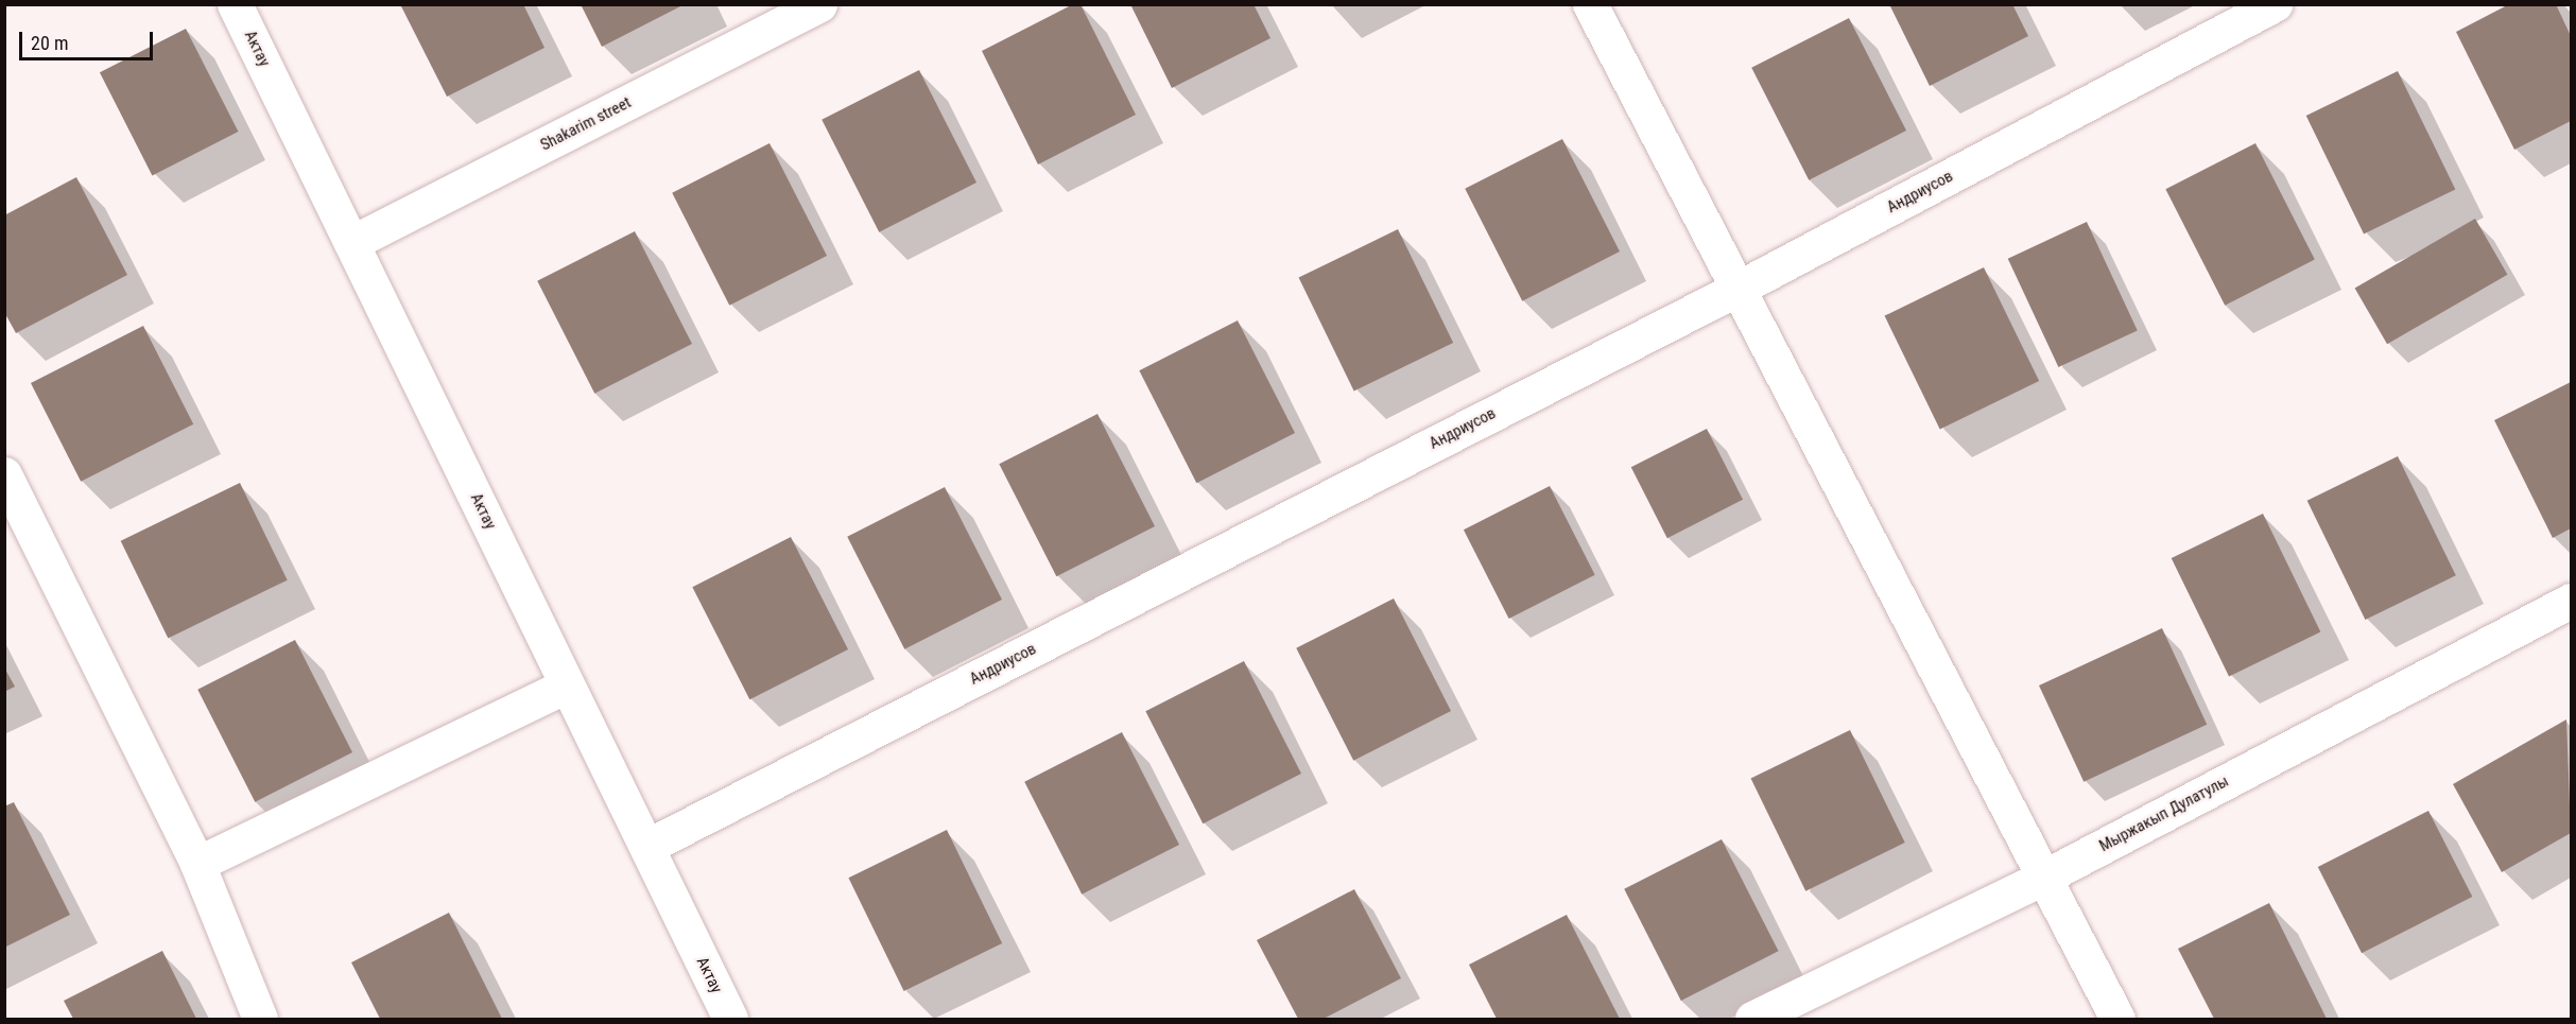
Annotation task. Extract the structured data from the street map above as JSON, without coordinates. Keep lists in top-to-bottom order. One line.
{"streets":{"street":["Актау","Shakarim street","Андриусов","Мыржакып Дулатулы"]},"crossings":[["Актау","Shakarim street"],["Актау","Андриусов"]],"scale_bar":"20 m"}
